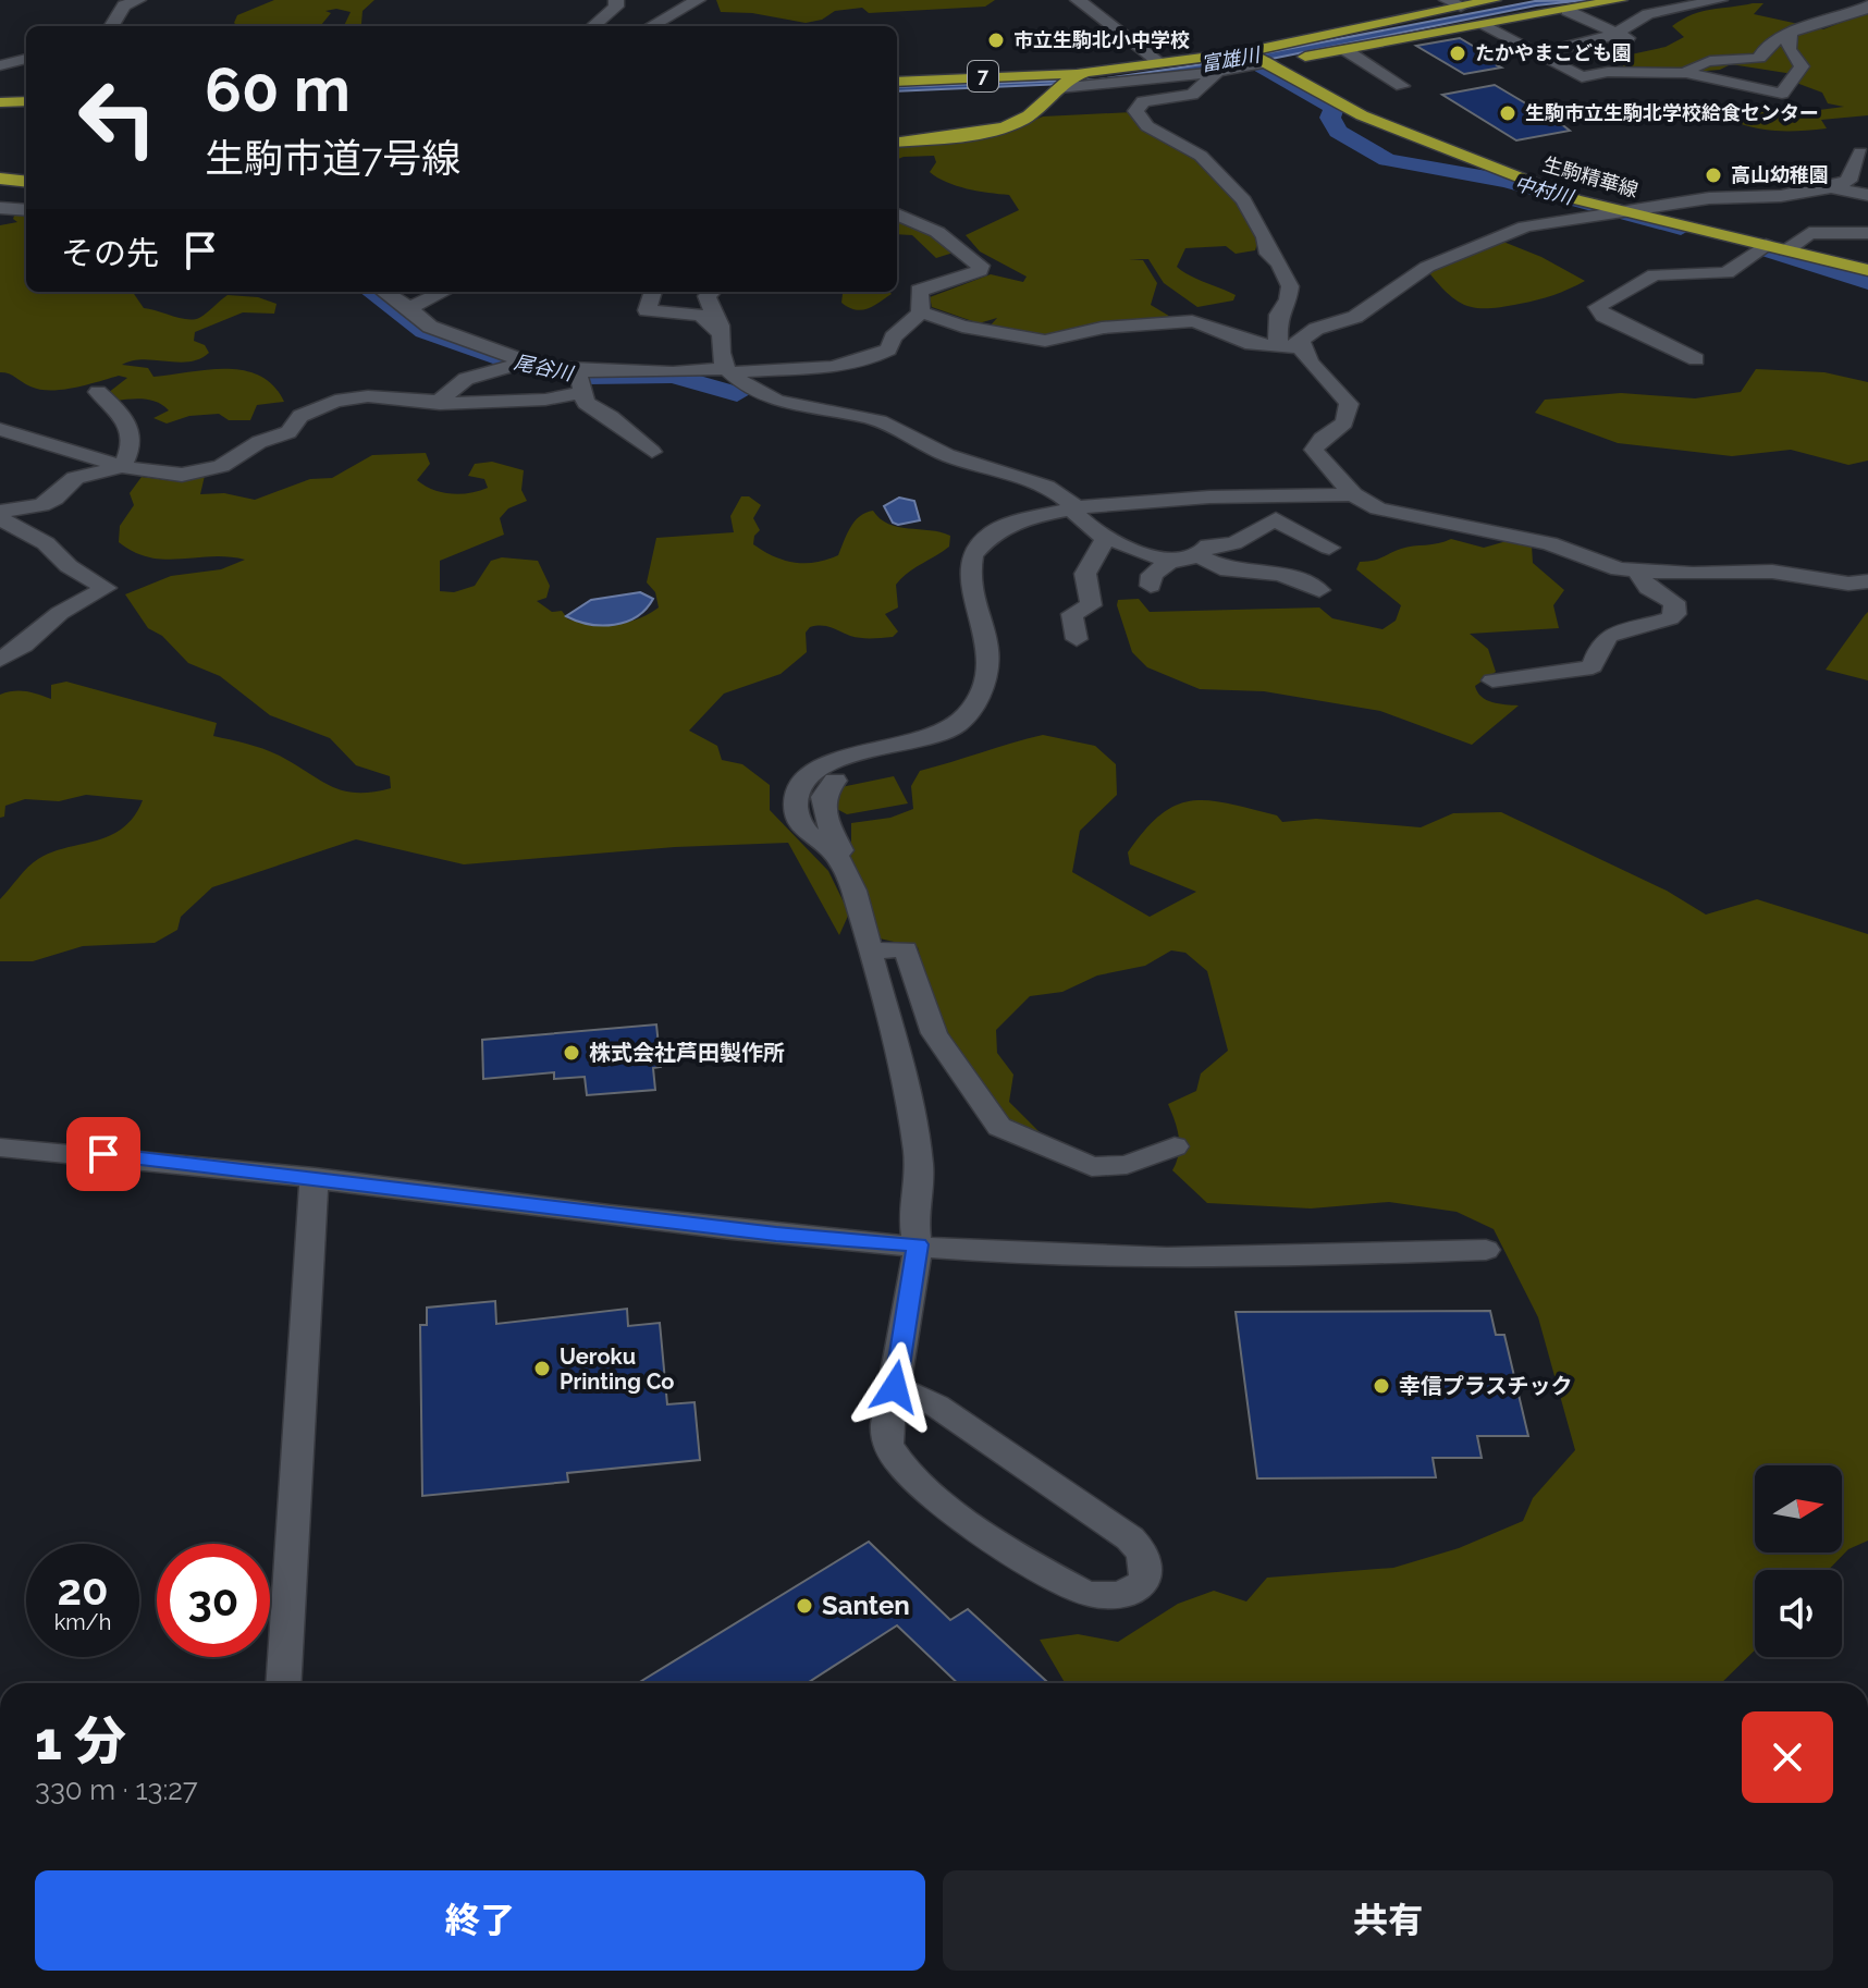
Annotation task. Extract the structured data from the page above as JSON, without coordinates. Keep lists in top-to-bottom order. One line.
{"streets":{"main road":["7","生駒精華線"]},"crossings":[["7","生駒精華線"]],"water":["富雄川","中村川","尾谷川"],"places":["市立生駒北小中学校","たかやまこども園","生駒市立生駒北学校給食センター","高山幼稚園","株式会社芦田製作所","Ueroku Printing Co","幸信プラスチック","Santen"],"north":"right","page":{"turn":["60 m","生駒市道7号線"],"then":"その先","speed":"20 km/h","limit":"30","heading":["1 分","330 m · 13:27"],"buttons":["終了","共有"]}}
